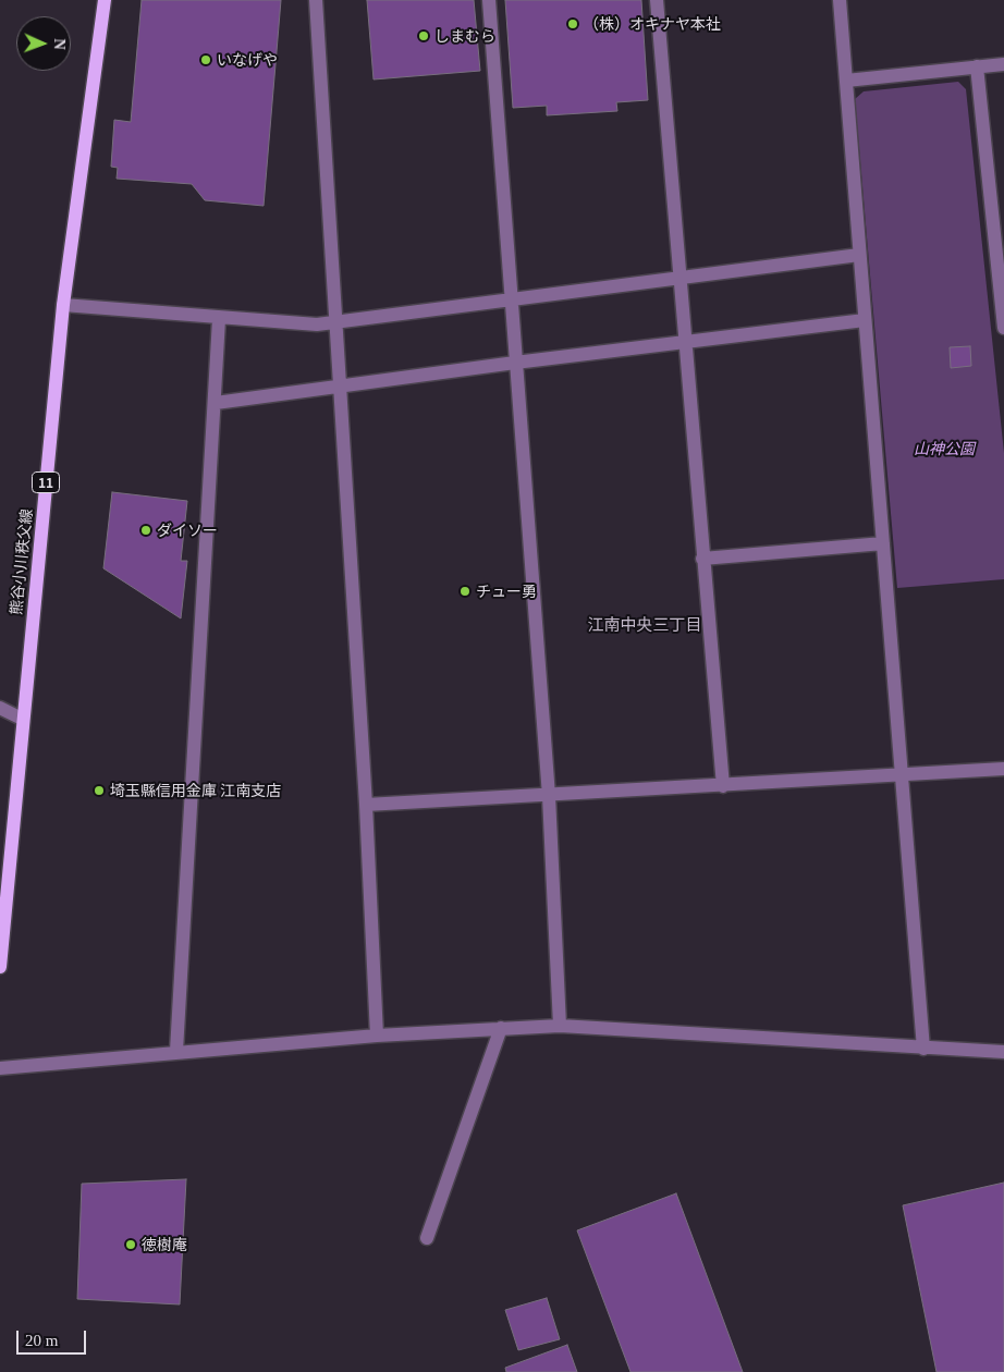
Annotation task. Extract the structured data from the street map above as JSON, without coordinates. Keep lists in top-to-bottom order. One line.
{"streets":{"main road":["11","熊谷小川秩父線"]},"districts":["江南中央三丁目"],"parks":["山神公園"],"places":["（株）オキナヤ本社","しまむら","いなげや","ダイソー","チュー勇","埼玉縣信用金庫 江南支店","徳樹庵"],"scale_bar":"20 m","north":"right"}
